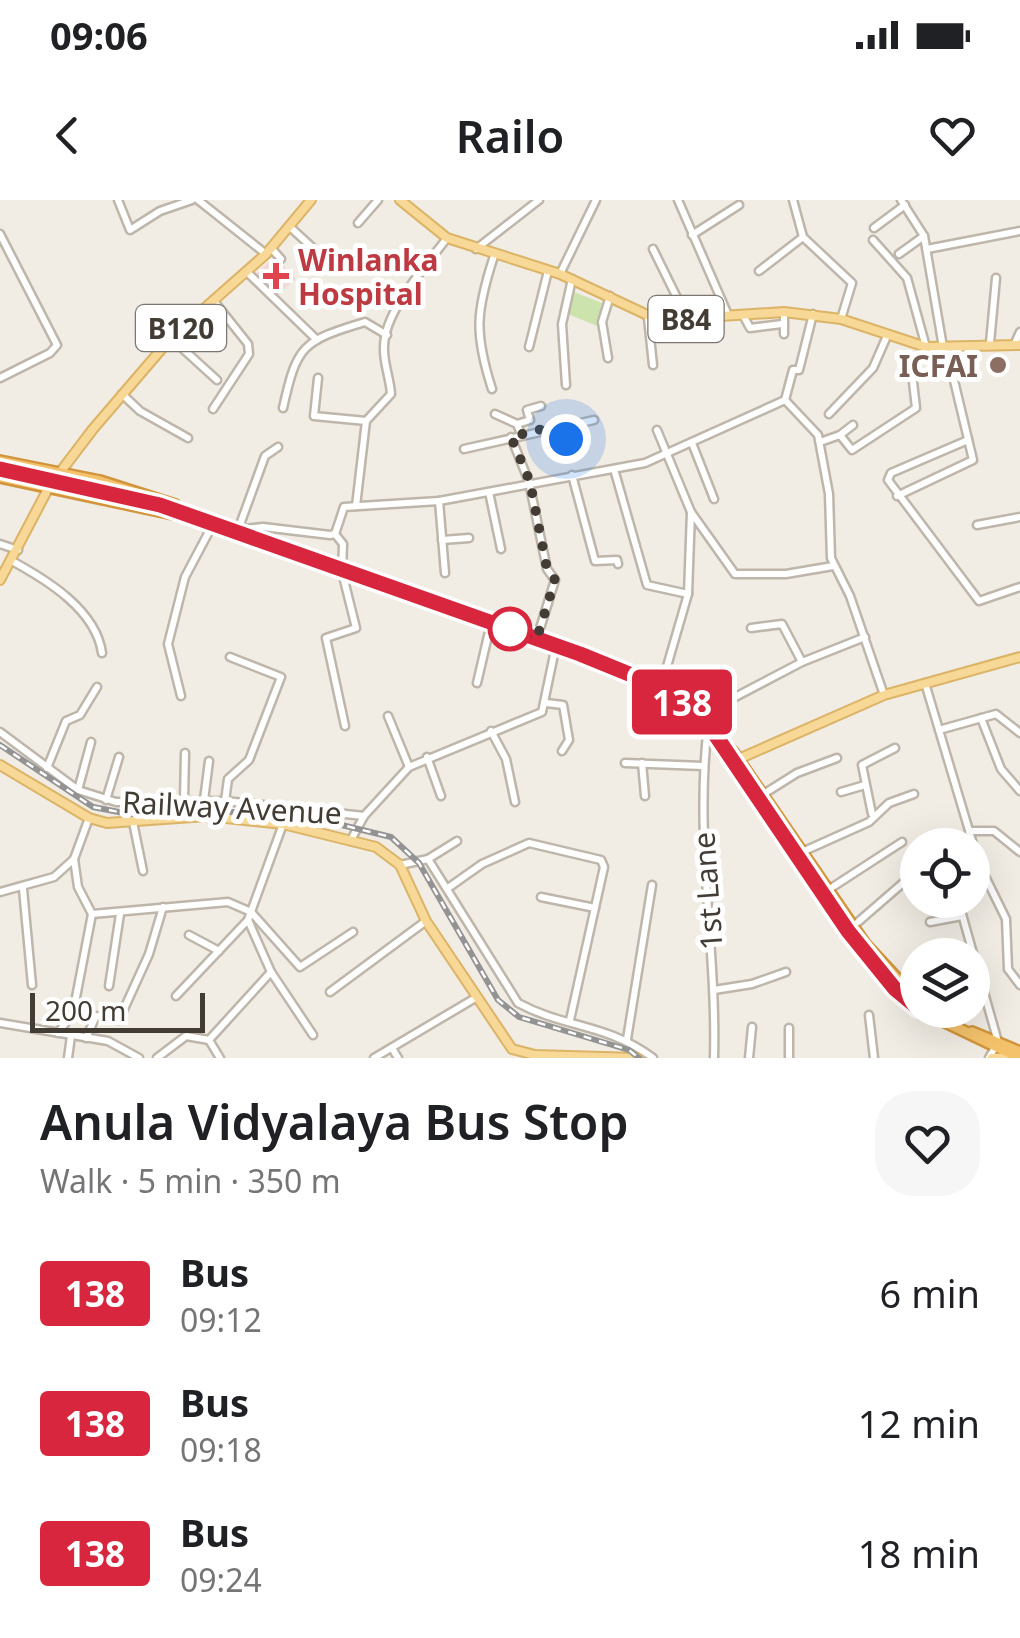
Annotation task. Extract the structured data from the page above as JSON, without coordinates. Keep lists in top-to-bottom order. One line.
{"streets":{"main road":["B84","B120"],"street":["Railway Avenue","1st Lane"]},"places":{"health":["Winlanka Hospital"],"other":["ICFAI"]},"lines":["bus line 138"],"scale_bar":"200 m","page":{"status":"09:06","header":"Railo","on_map":"138","scale":"200 m","heading":["Anula Vidyalaya Bus Stop","Walk · 5 min · 350 m"],"list":[{"mark":"138","name":"Bus","note":"09:12","value":"6 min"},{"mark":"138","name":"Bus","note":"09:18","value":"12 min"},{"mark":"138","name":"Bus","note":"09:24","value":"18 min"}]}}
